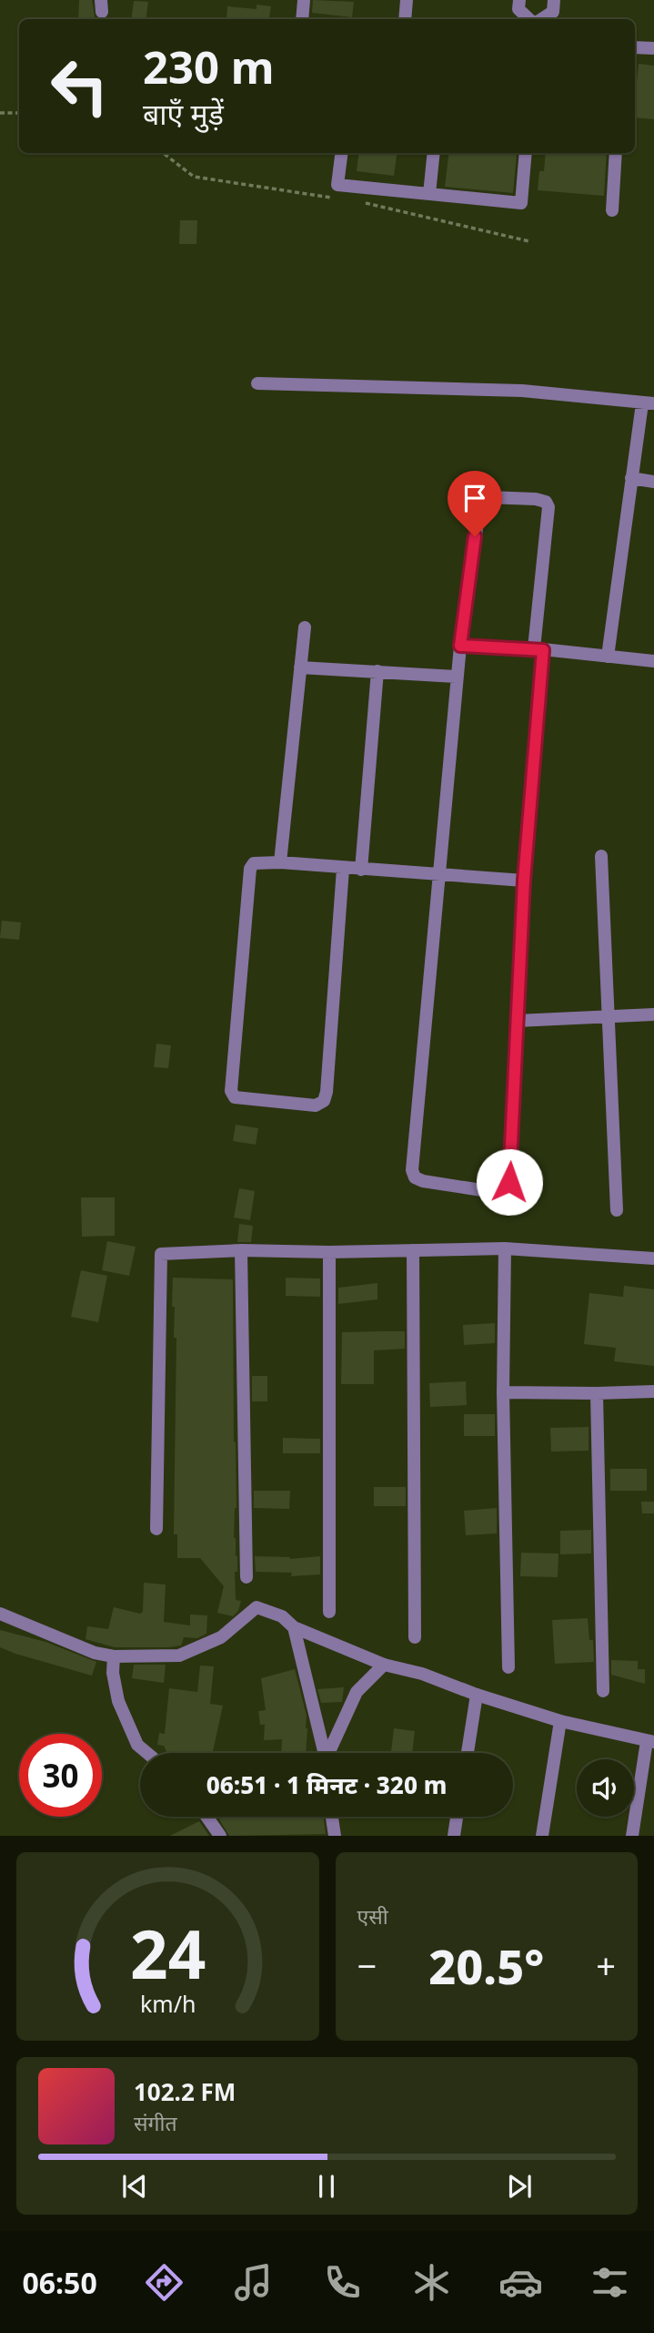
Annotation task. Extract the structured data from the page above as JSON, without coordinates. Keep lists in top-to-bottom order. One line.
{"page":{"turn":["230 m","बाएँ मुड़ें"],"limit":"30","trip":"06:51 · 1 मिनट · 320 m","tile":"एसी","heat":["−","20.5°","+"],"song":["102.2 FM","संगीत"],"tabs":"06:50","gauge":["24","km/h"]}}
